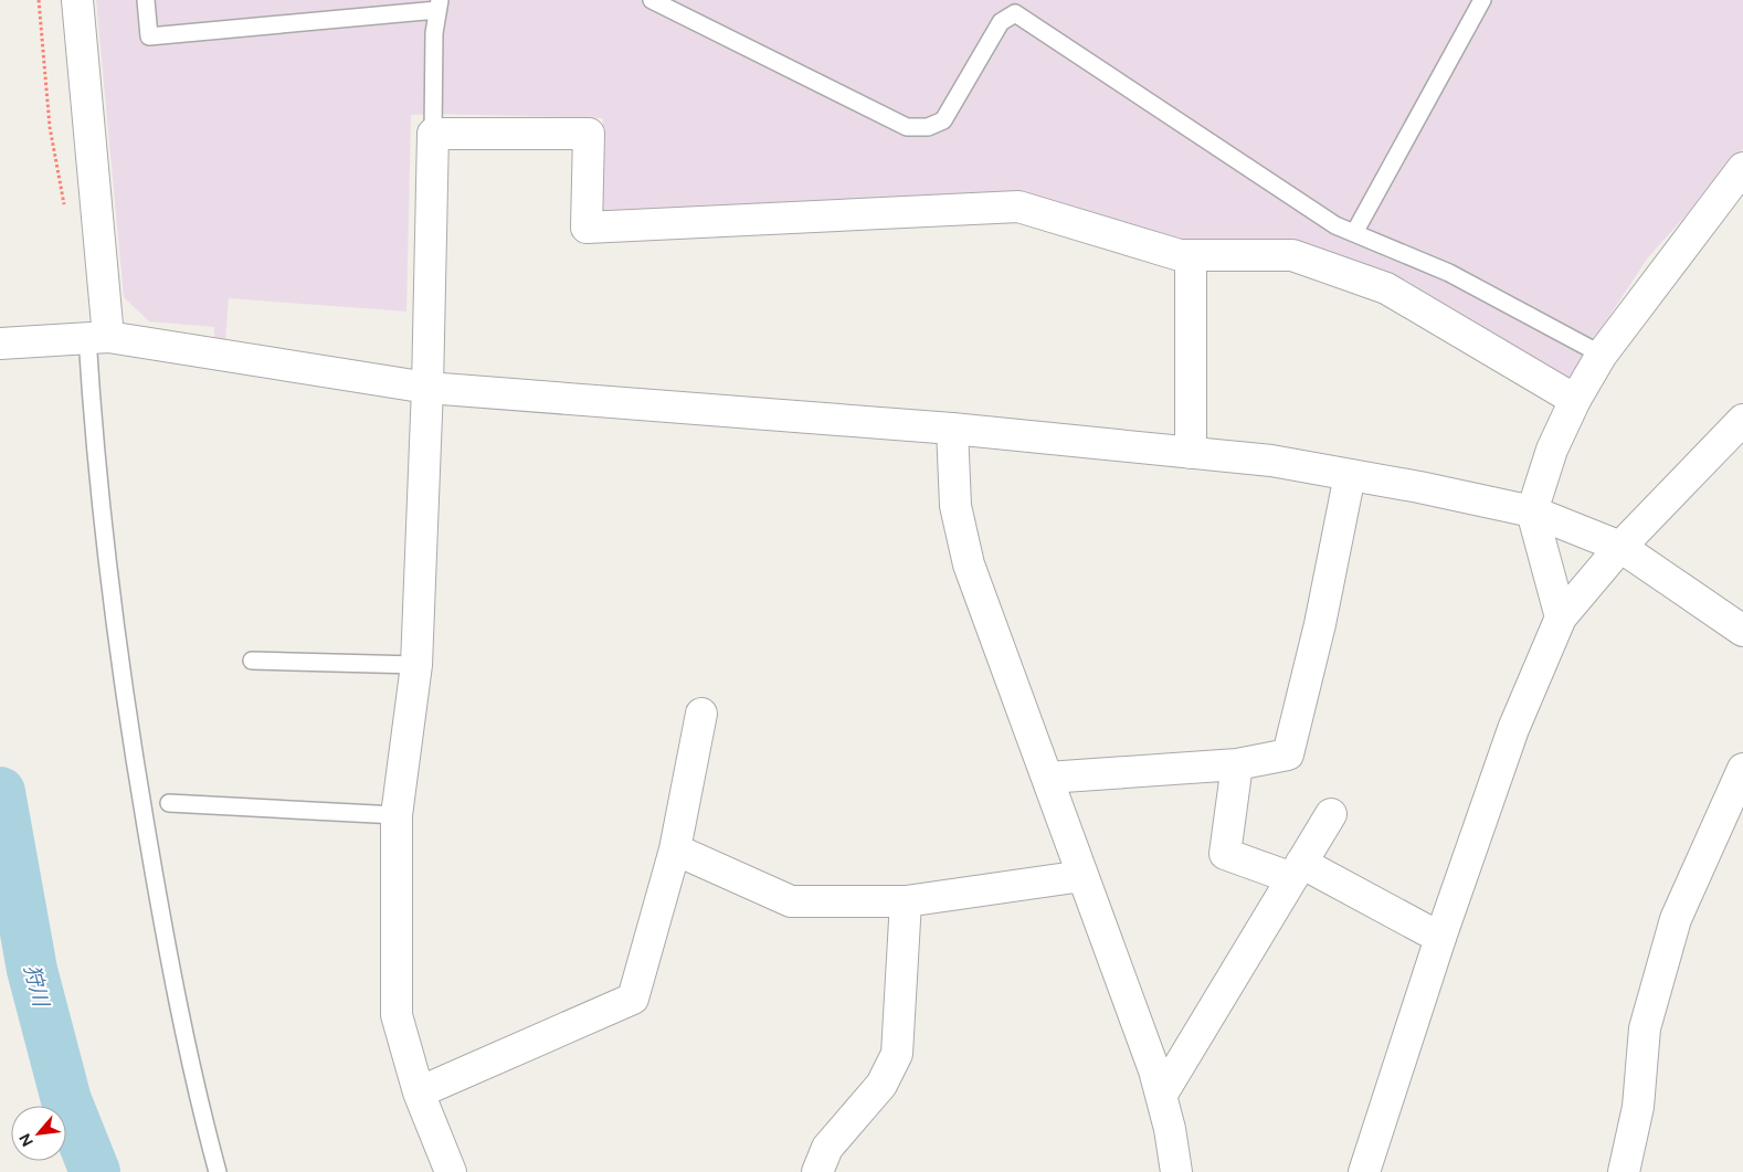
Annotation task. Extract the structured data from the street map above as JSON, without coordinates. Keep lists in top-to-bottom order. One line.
{"water":["狩川"],"north":"bottom left"}
